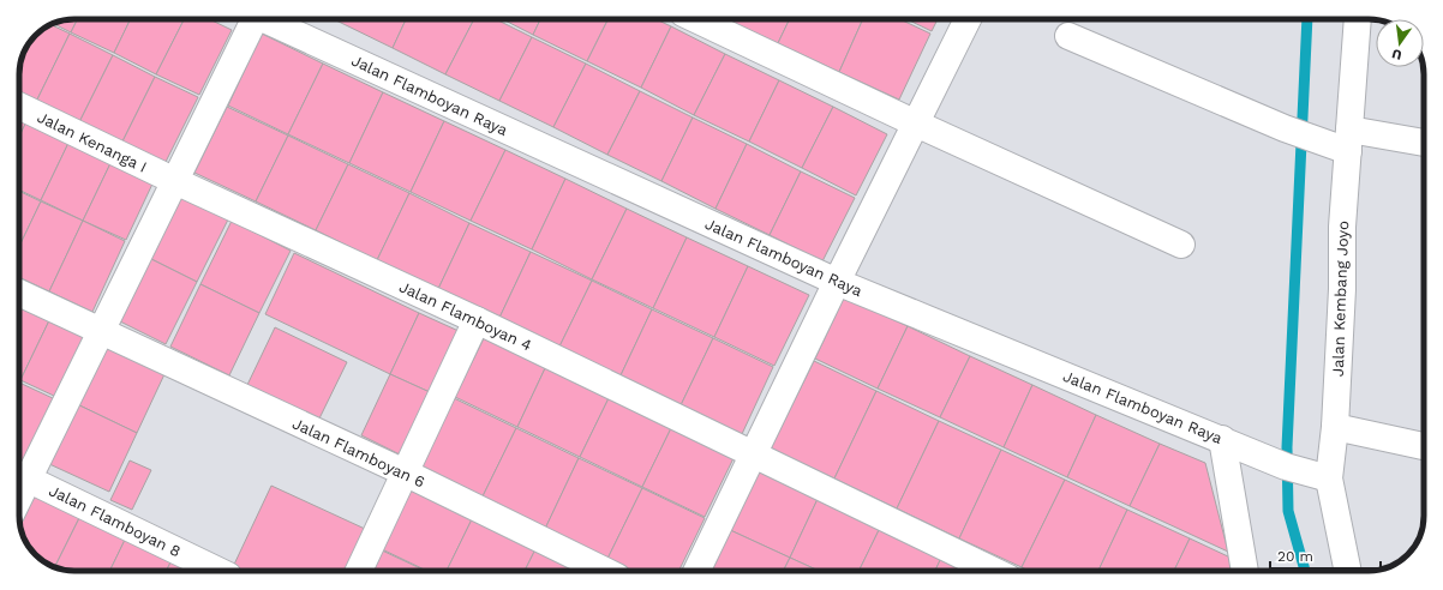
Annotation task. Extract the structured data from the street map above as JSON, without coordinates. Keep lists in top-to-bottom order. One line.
{"streets":{"street":["Jalan Flamboyan Raya","Jalan Kenanga I","Jalan Kembang Joyo","Jalan Flamboyan 4","Jalan Flamboyan 6","Jalan Flamboyan 8"]},"crossings":[["Jalan Flamboyan Raya","Jalan Kembang Joyo"],["Jalan Kenanga I","Jalan Flamboyan 4"]],"scale_bar":"20 m","north":"bottom"}
